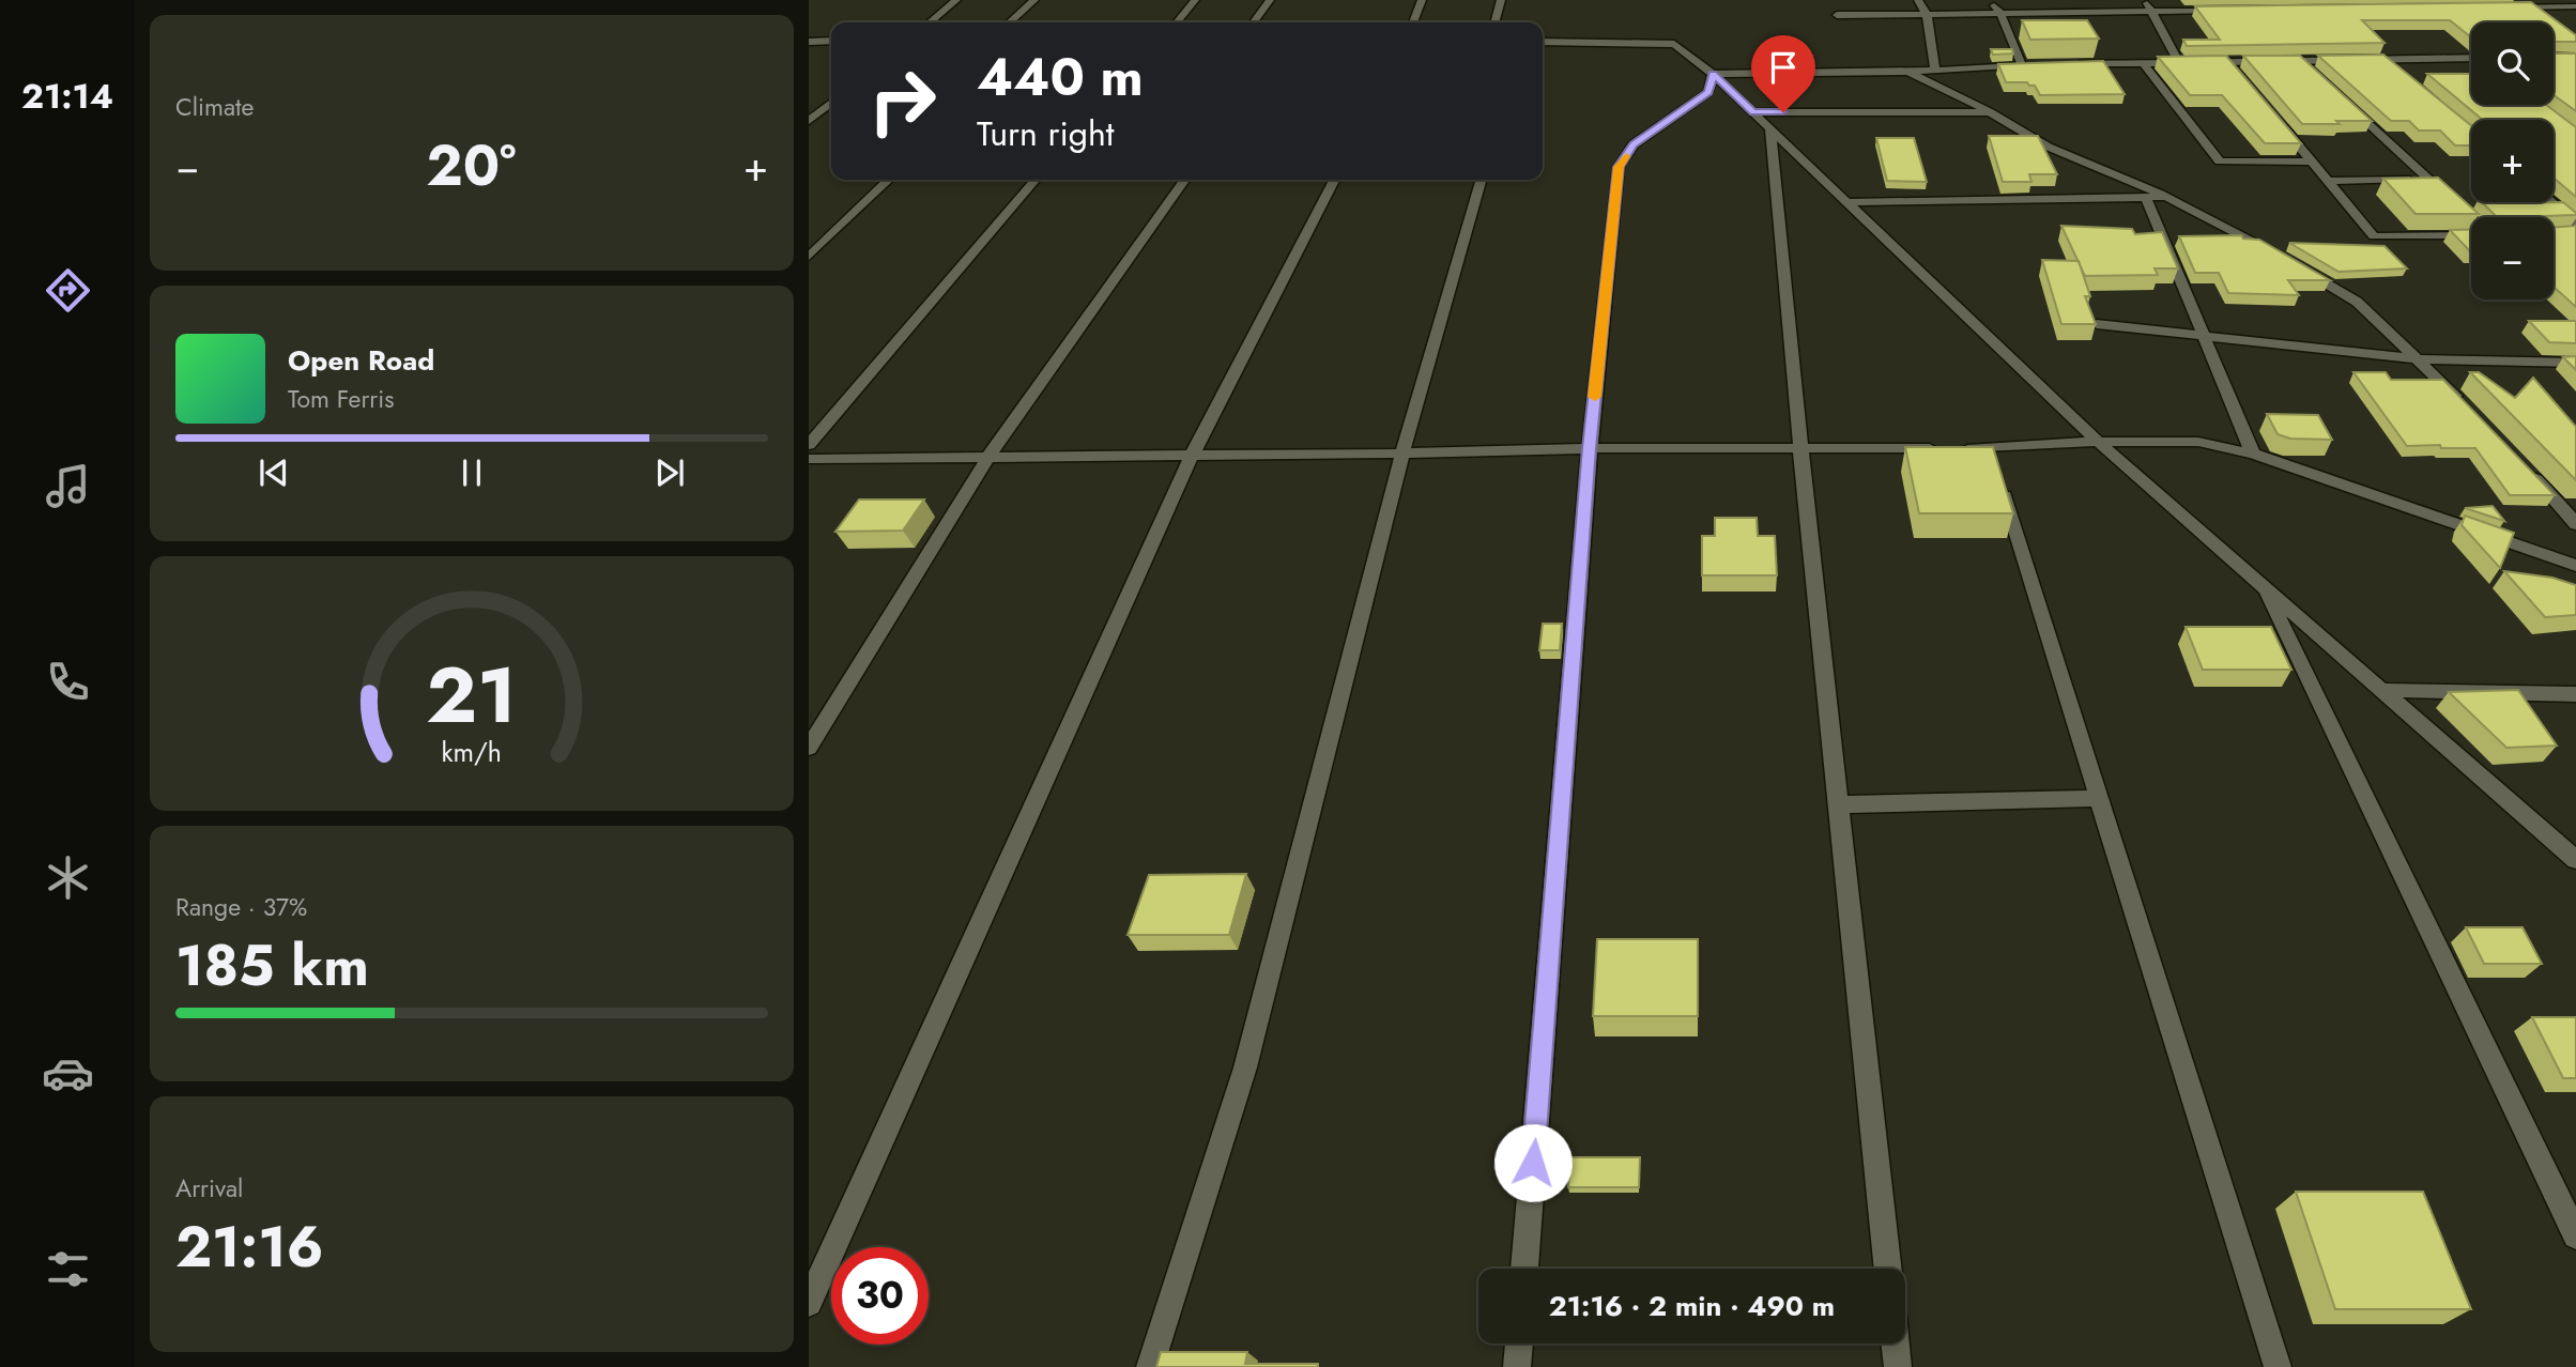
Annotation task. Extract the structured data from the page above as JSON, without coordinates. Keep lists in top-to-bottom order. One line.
{"page":{"tabs":"21:14","tile":["Climate",["Range · 37%","185 km"],["Arrival","21:16"]],"map_buttons":["+","−"],"turn":["440 m","Turn right"],"heat":["−","20°","+"],"song":["Open Road","Tom Ferris"],"limit":"30","trip":"21:16 · 2 min · 490 m","gauge":["21","km/h"]}}
